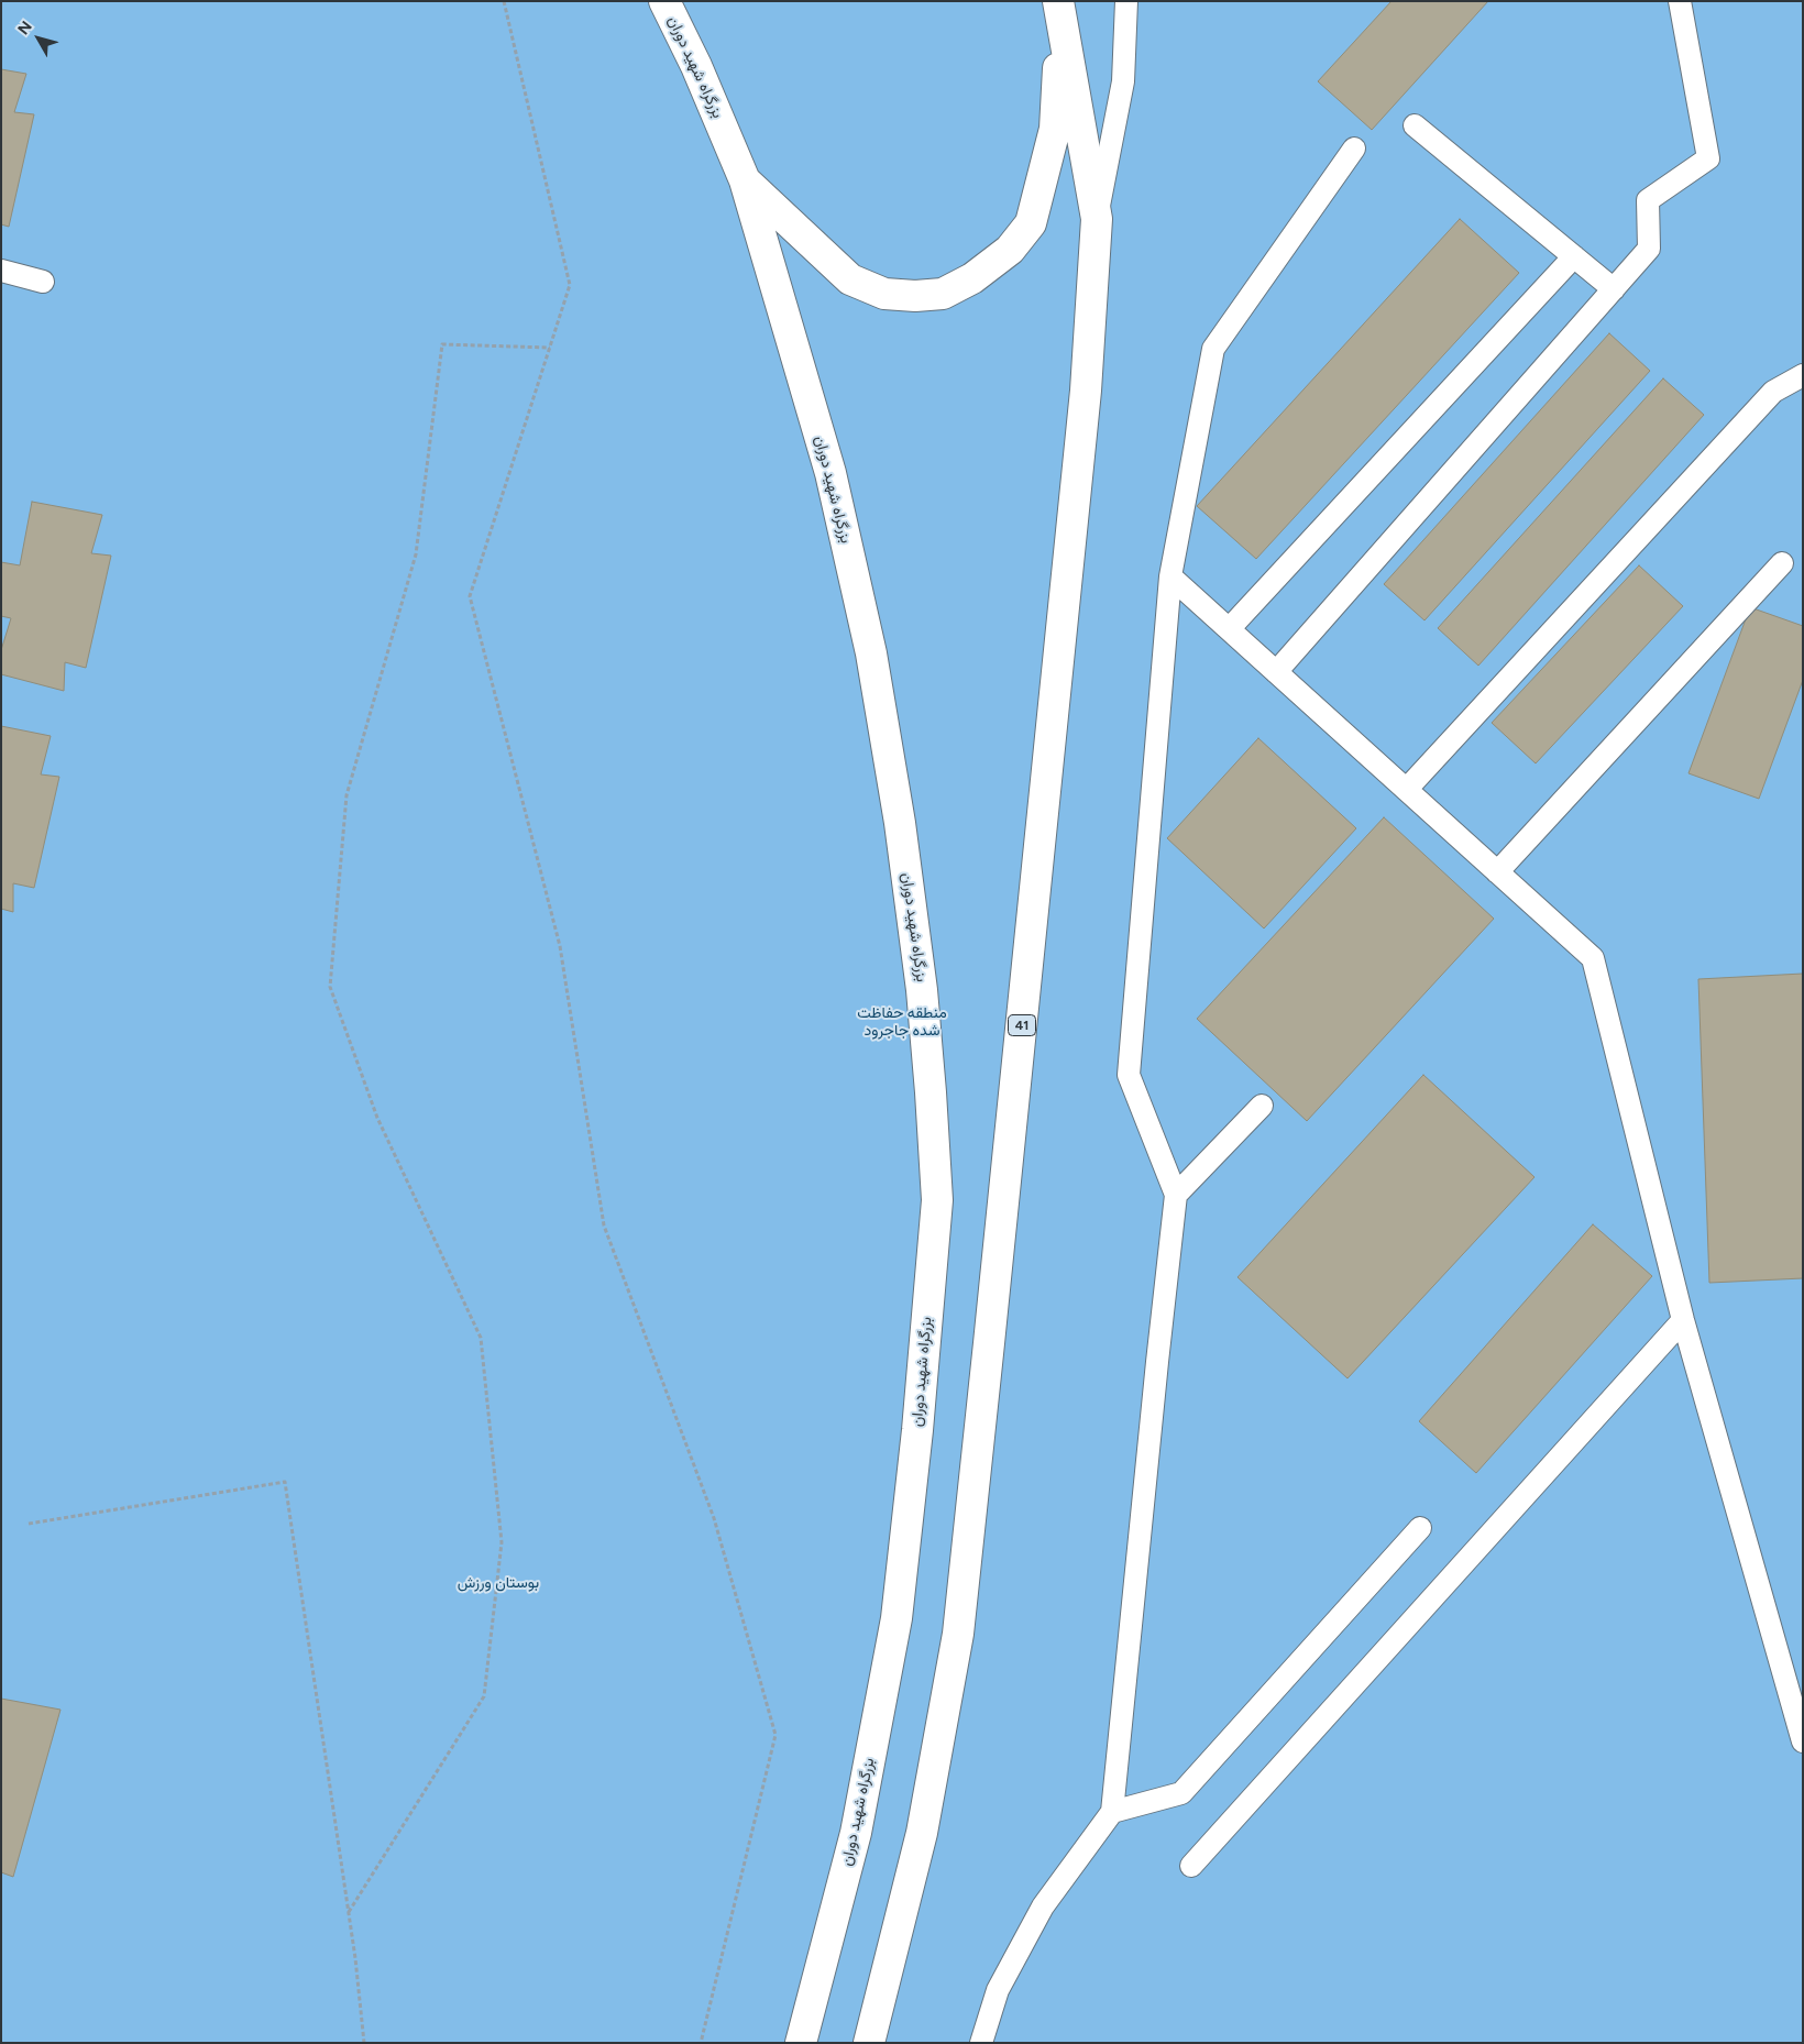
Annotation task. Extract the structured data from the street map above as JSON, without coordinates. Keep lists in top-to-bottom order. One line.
{"streets":{"highway":["بزرگراه شهید دوران","41"]},"parks":["منطقه حفاظت شده جاجرود","بوستان ورزش"],"north":"top left"}
